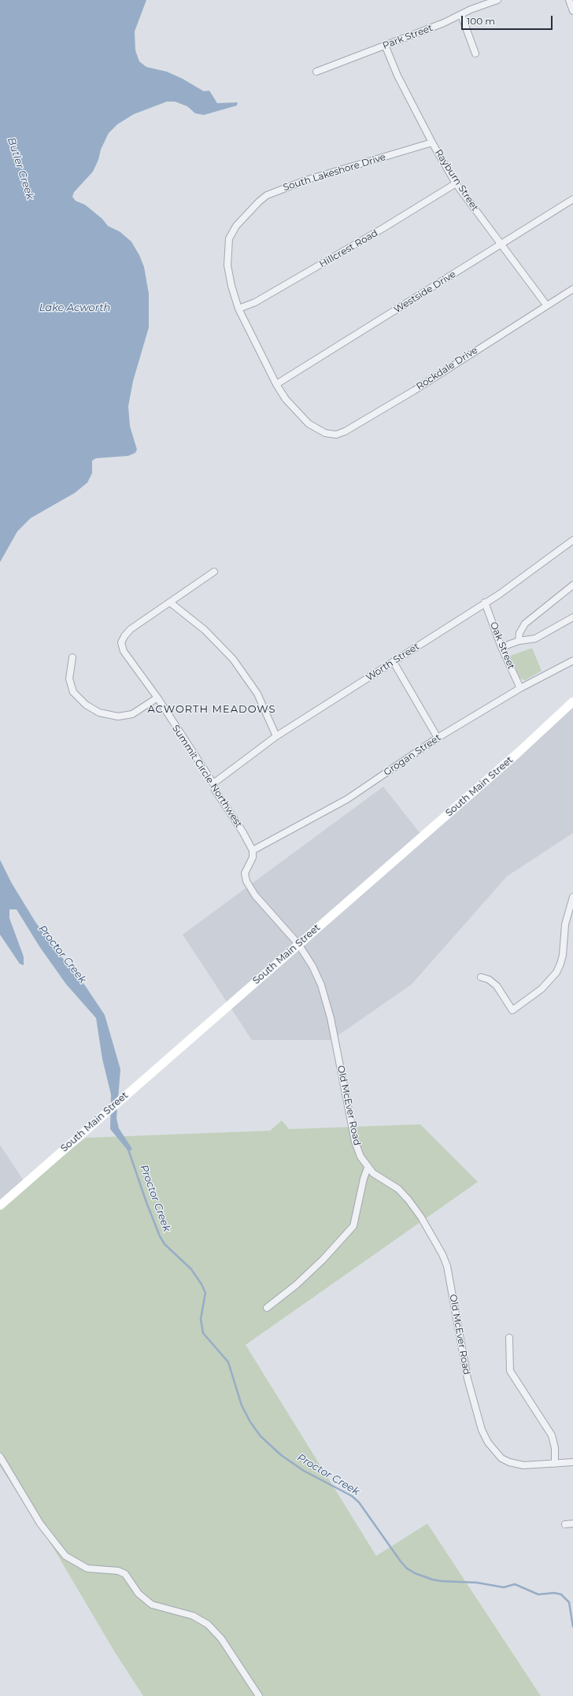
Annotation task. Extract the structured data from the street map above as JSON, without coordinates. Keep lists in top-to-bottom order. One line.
{"streets":{"main road":["South Main Street"],"street":["Park Street","South Lakeshore Drive","Rayburn Street","Hillcrest Road","Westside Drive","Rockdale Drive","Oak Street","Worth Street","Grogan Street","Summit Circle Northwest","Old McEver Road"]},"crossings":[["Park Street","Rayburn Street"],["South Lakeshore Drive","Rayburn Street"],["South Lakeshore Drive","Hillcrest Road"],["South Lakeshore Drive","Westside Drive"],["South Lakeshore Drive","Rockdale Drive"],["Rayburn Street","Hillcrest Road"],["Rayburn Street","Westside Drive"],["Rayburn Street","Rockdale Drive"],["Oak Street","Worth Street"],["Oak Street","Grogan Street"],["Worth Street","Summit Circle Northwest"],["Grogan Street","Summit Circle Northwest"],["Grogan Street","Old McEver Road"],["Summit Circle Northwest","Old McEver Road"],["South Main Street","Old McEver Road"]],"districts":["ACWORTH MEADOWS"],"water":["Butler Creek","Lake Acworth","Proctor Creek"],"scale_bar":"100 m"}
